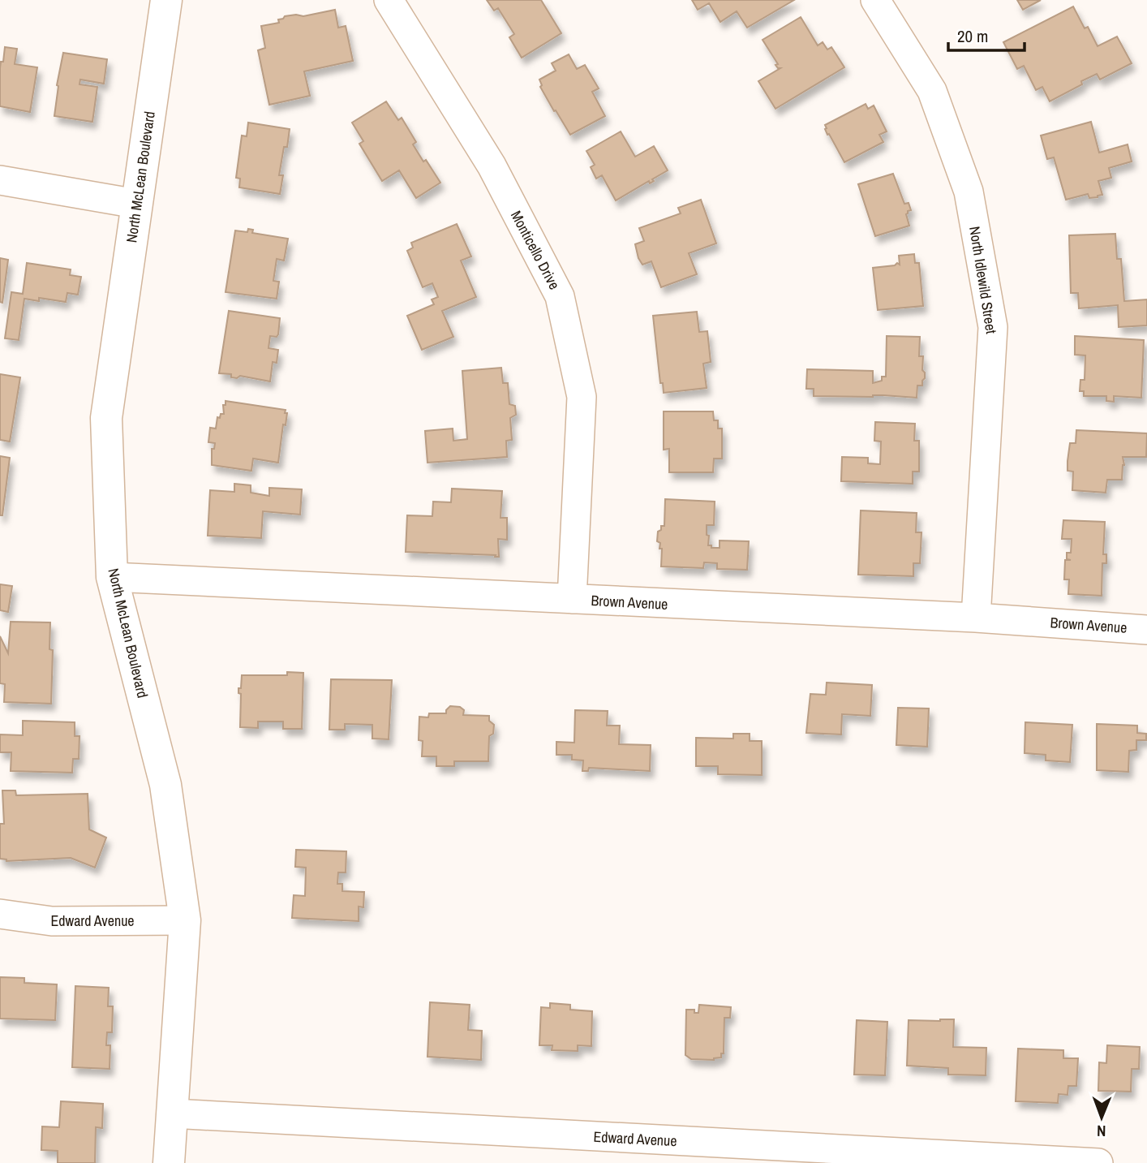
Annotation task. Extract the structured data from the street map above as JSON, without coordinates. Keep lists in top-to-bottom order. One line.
{"streets":{"main road":["North McLean Boulevard"],"street":["Monticello Drive","North Idlewild Street","Brown Avenue","Edward Avenue"]},"crossings":[["North McLean Boulevard","Brown Avenue"],["North McLean Boulevard","Edward Avenue"],["Monticello Drive","Brown Avenue"],["North Idlewild Street","Brown Avenue"]],"scale_bar":"20 m","north":"bottom"}
